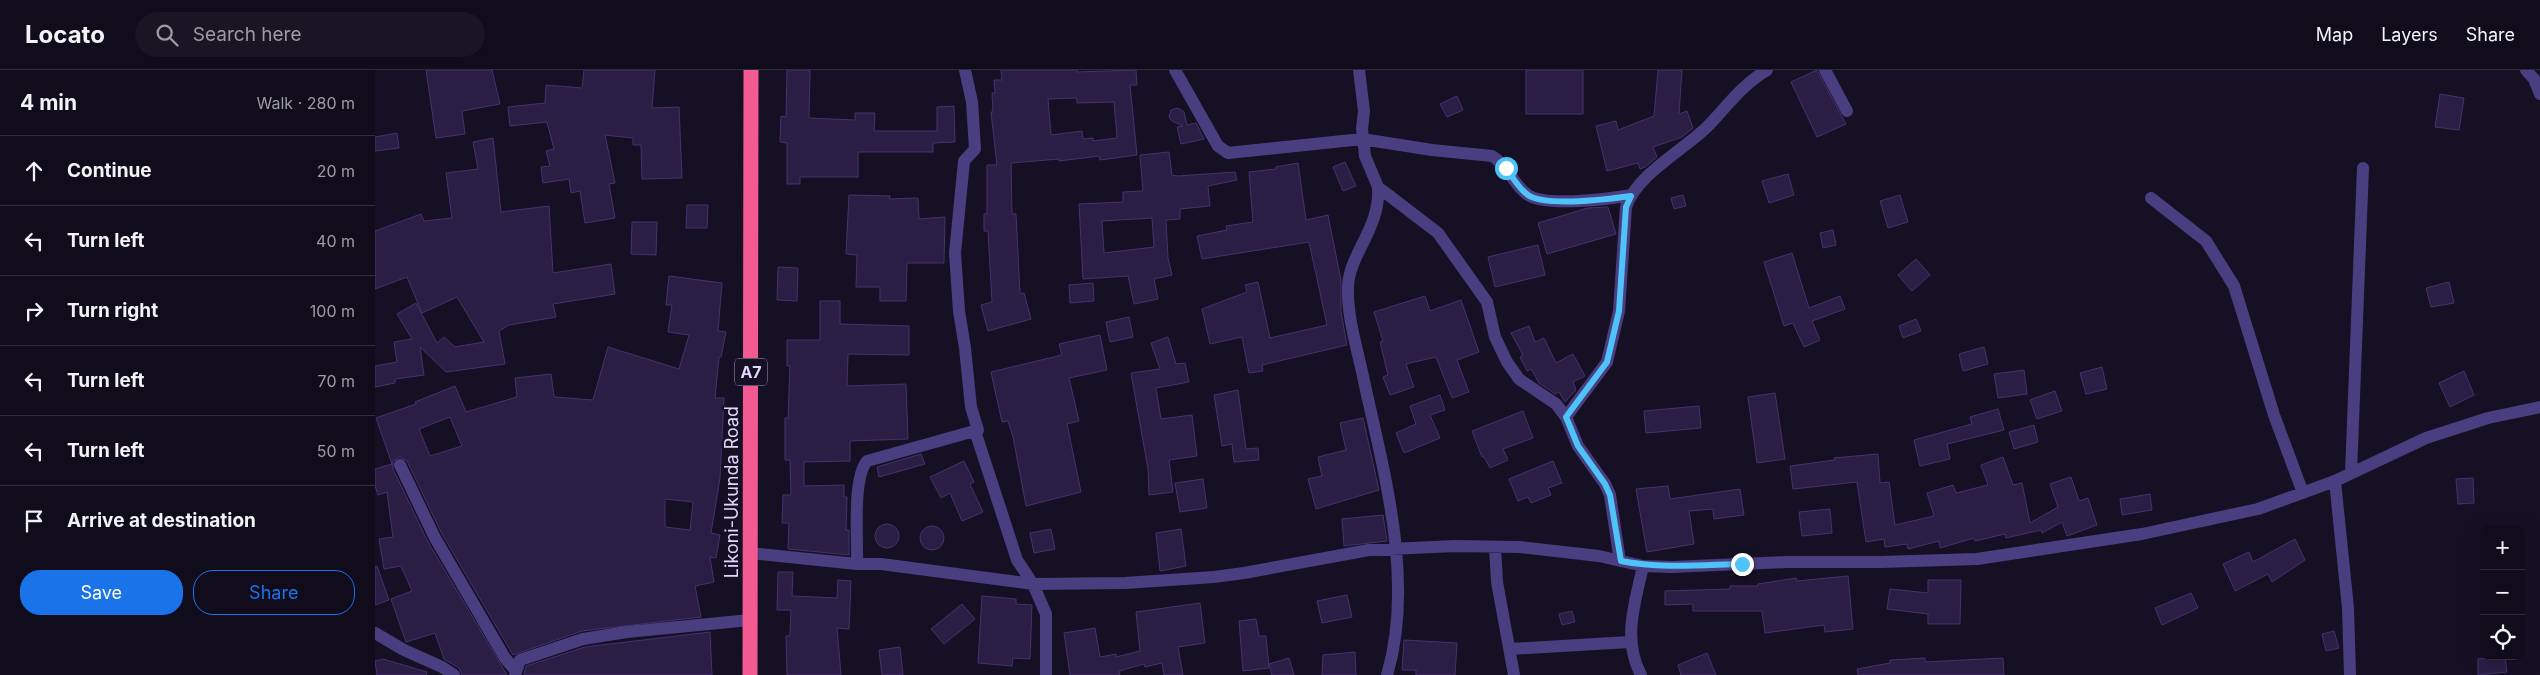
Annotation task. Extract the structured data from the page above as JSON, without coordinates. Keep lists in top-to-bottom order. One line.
{"streets":{"highway":["A7","Likoni-Ukunda Road"]},"page":{"header":"Locato","search":"Search here","nav":["Map","Layers","Share"],"heading":["4 min","Walk · 280 m"],"list":[["Continue","20 m"],["Turn left","40 m"],["Turn right","100 m"],["Turn left","70 m"],["Turn left","50 m"],"Arrive at destination"],"map_buttons":["+","−"],"buttons":["Save","Share"]}}
